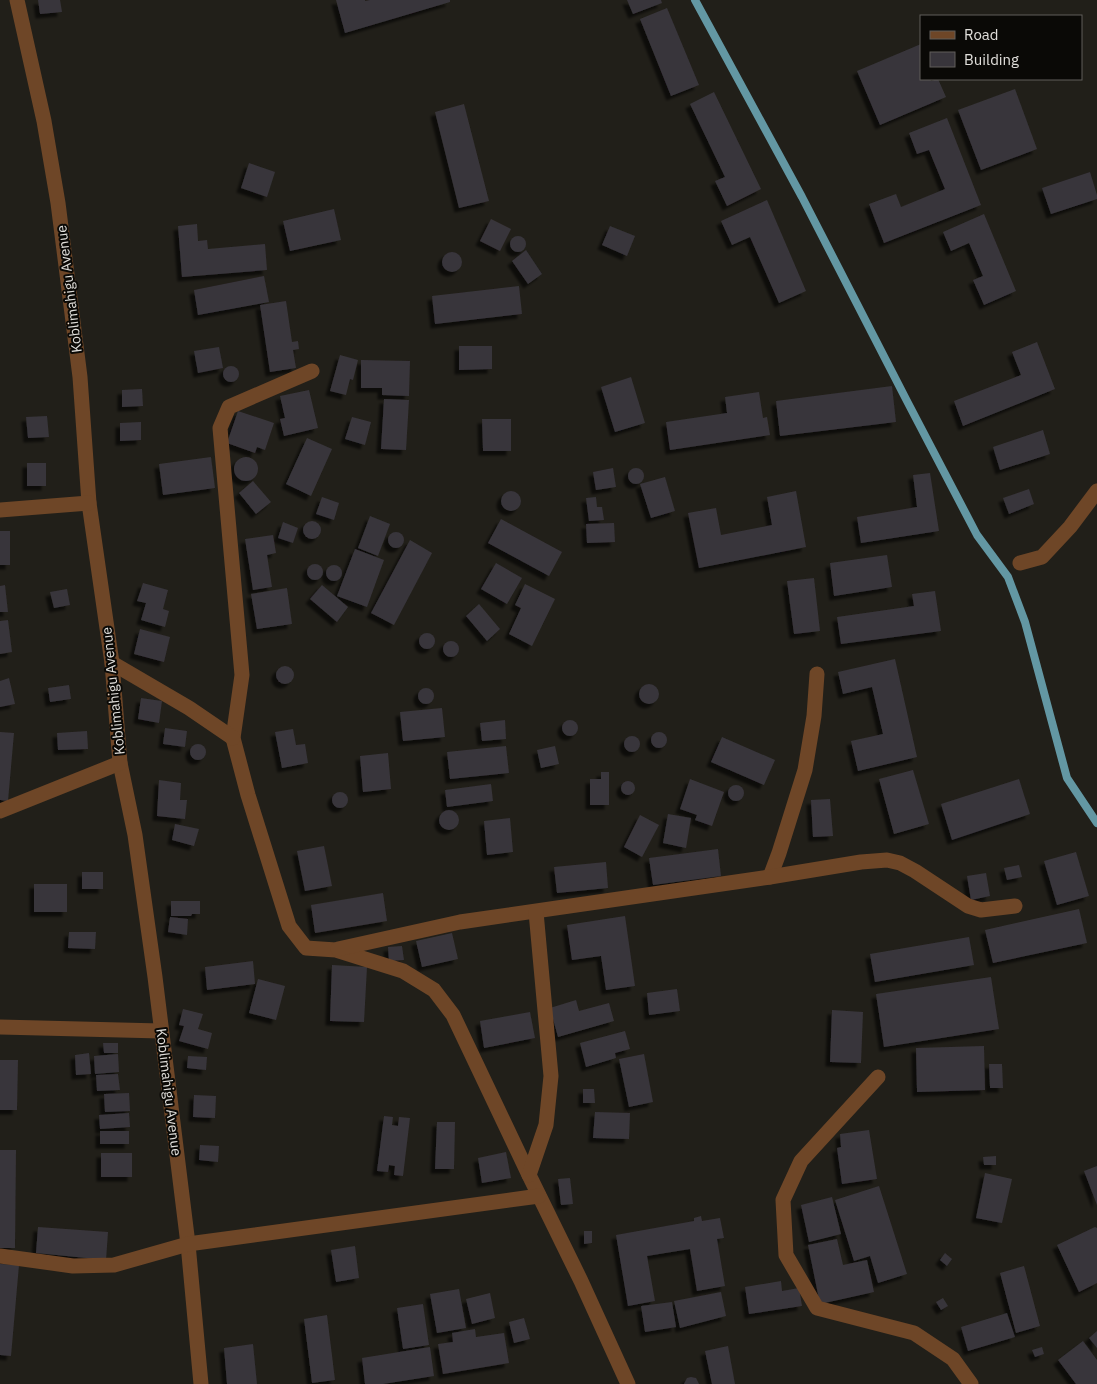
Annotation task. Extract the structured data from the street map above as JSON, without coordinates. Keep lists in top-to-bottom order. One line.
{"streets":{"street":["Koblimahigu Avenue"]},"legend":["Road","Building"]}
